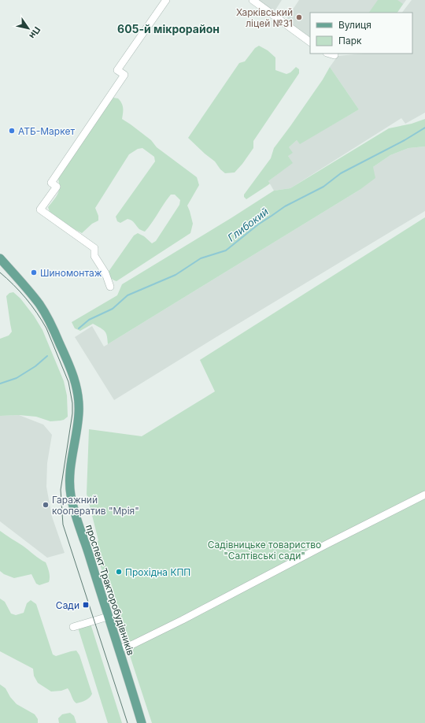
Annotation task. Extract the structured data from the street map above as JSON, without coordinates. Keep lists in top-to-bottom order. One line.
{"streets":{"main road":["проспект Тракторобудівників"]},"districts":["605-й мікрорайон"],"water":["Глибокий"],"parks":["Садівницьке товариство \"Салтівські сади\""],"places":{"other":["Харківський ліцей №31","АТБ-Маркет","Шиномонтаж","Гаражний кооператив \"Мрія\"","Прохідна КПП"],"transit":["Сади"]},"legend":["Вулиця","Парк"],"north":"bottom right"}
